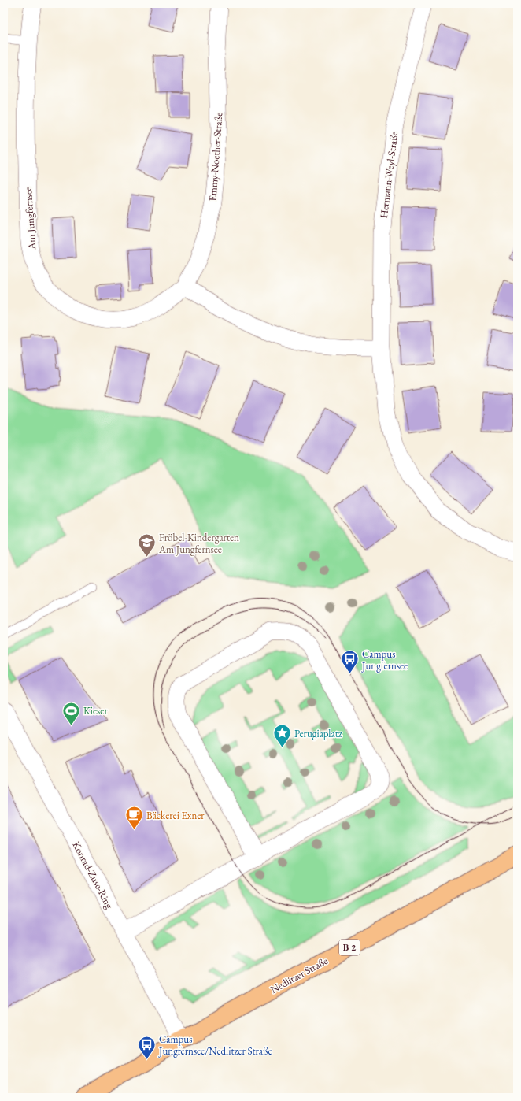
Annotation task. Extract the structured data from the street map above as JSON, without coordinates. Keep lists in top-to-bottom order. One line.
{"streets":{"main road":["B 2","Nedlitzer Straße"],"street":["Emmy-Noether-Straße","Hermann-Weyl-Straße","Am Jungfernsee","Konrad-Zuse-Ring"]},"crossings":[["Emmy-Noether-Straße","Am Jungfernsee"],["Konrad-Zuse-Ring","Nedlitzer Straße"]],"places":{"school or university":["Fröbel-Kindergarten Am Jungfernsee"],"bus stop":["Campus Jungfernsee","Campus Jungfernsee/Nedlitzer Straße"],"sports":["Kieser"],"place":["Perugiaplatz"],"cafe":["Bäckerei Exner"]}}
